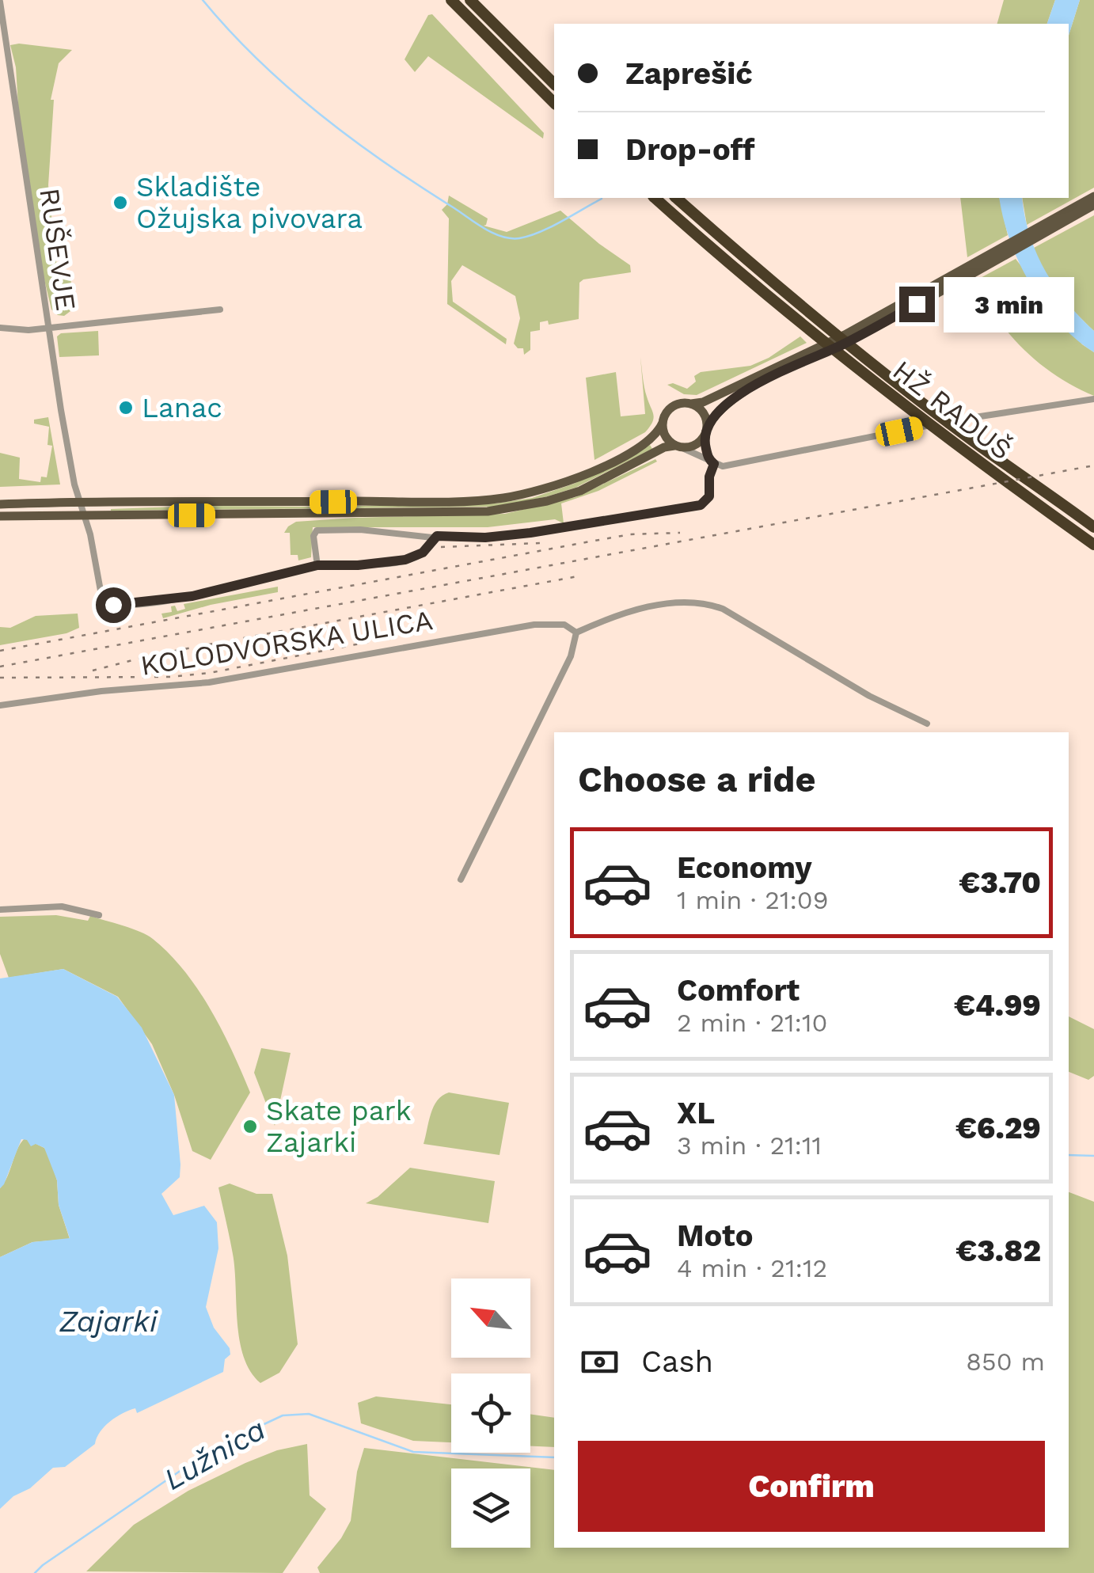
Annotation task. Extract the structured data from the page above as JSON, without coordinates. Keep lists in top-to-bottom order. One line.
{"streets":{"highway":["HŽ RADUŠ"],"street":["RUŠEVJE","KOLODVORSKA ULICA"]},"water":["Zajarki","Lužnica"],"places":["Skladište Ožujska pivovara","Lanac","Skate park Zajarki"],"north":"top left","page":{"banner":["Zaprešić","Drop-off"],"bubble":"3 min","heading":"Choose a ride","list":[{"name":"Economy","note":"1 min · 21:09","value":"€3.70"},{"name":"Comfort","note":"2 min · 21:10","value":"€4.99"},{"name":"XL","note":"3 min · 21:11","value":"€6.29"},{"name":"Moto","note":"4 min · 21:12","value":"€3.82"}],"pay":["Cash","850 m"],"buttons":"Confirm"}}
